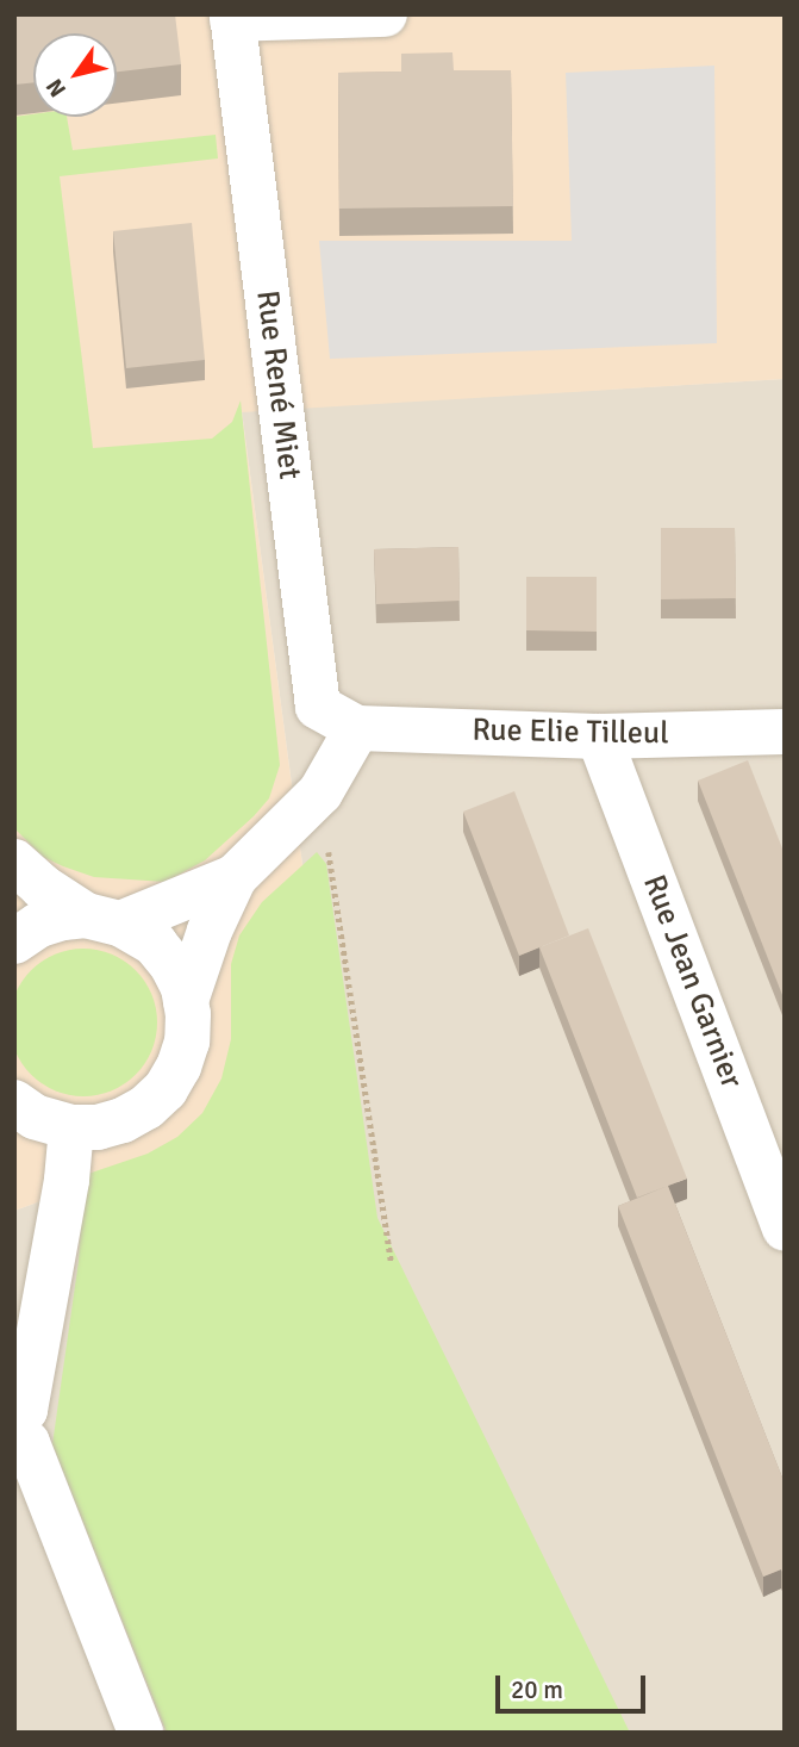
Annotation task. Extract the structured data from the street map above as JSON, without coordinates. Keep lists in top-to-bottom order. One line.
{"streets":{"street":["Rue René Miet","Rue Elie Tilleul","Rue Jean Garnier"]},"crossings":[["Rue René Miet","Rue Elie Tilleul"],["Rue Elie Tilleul","Rue Jean Garnier"]],"scale_bar":"20 m","north":"bottom left"}
